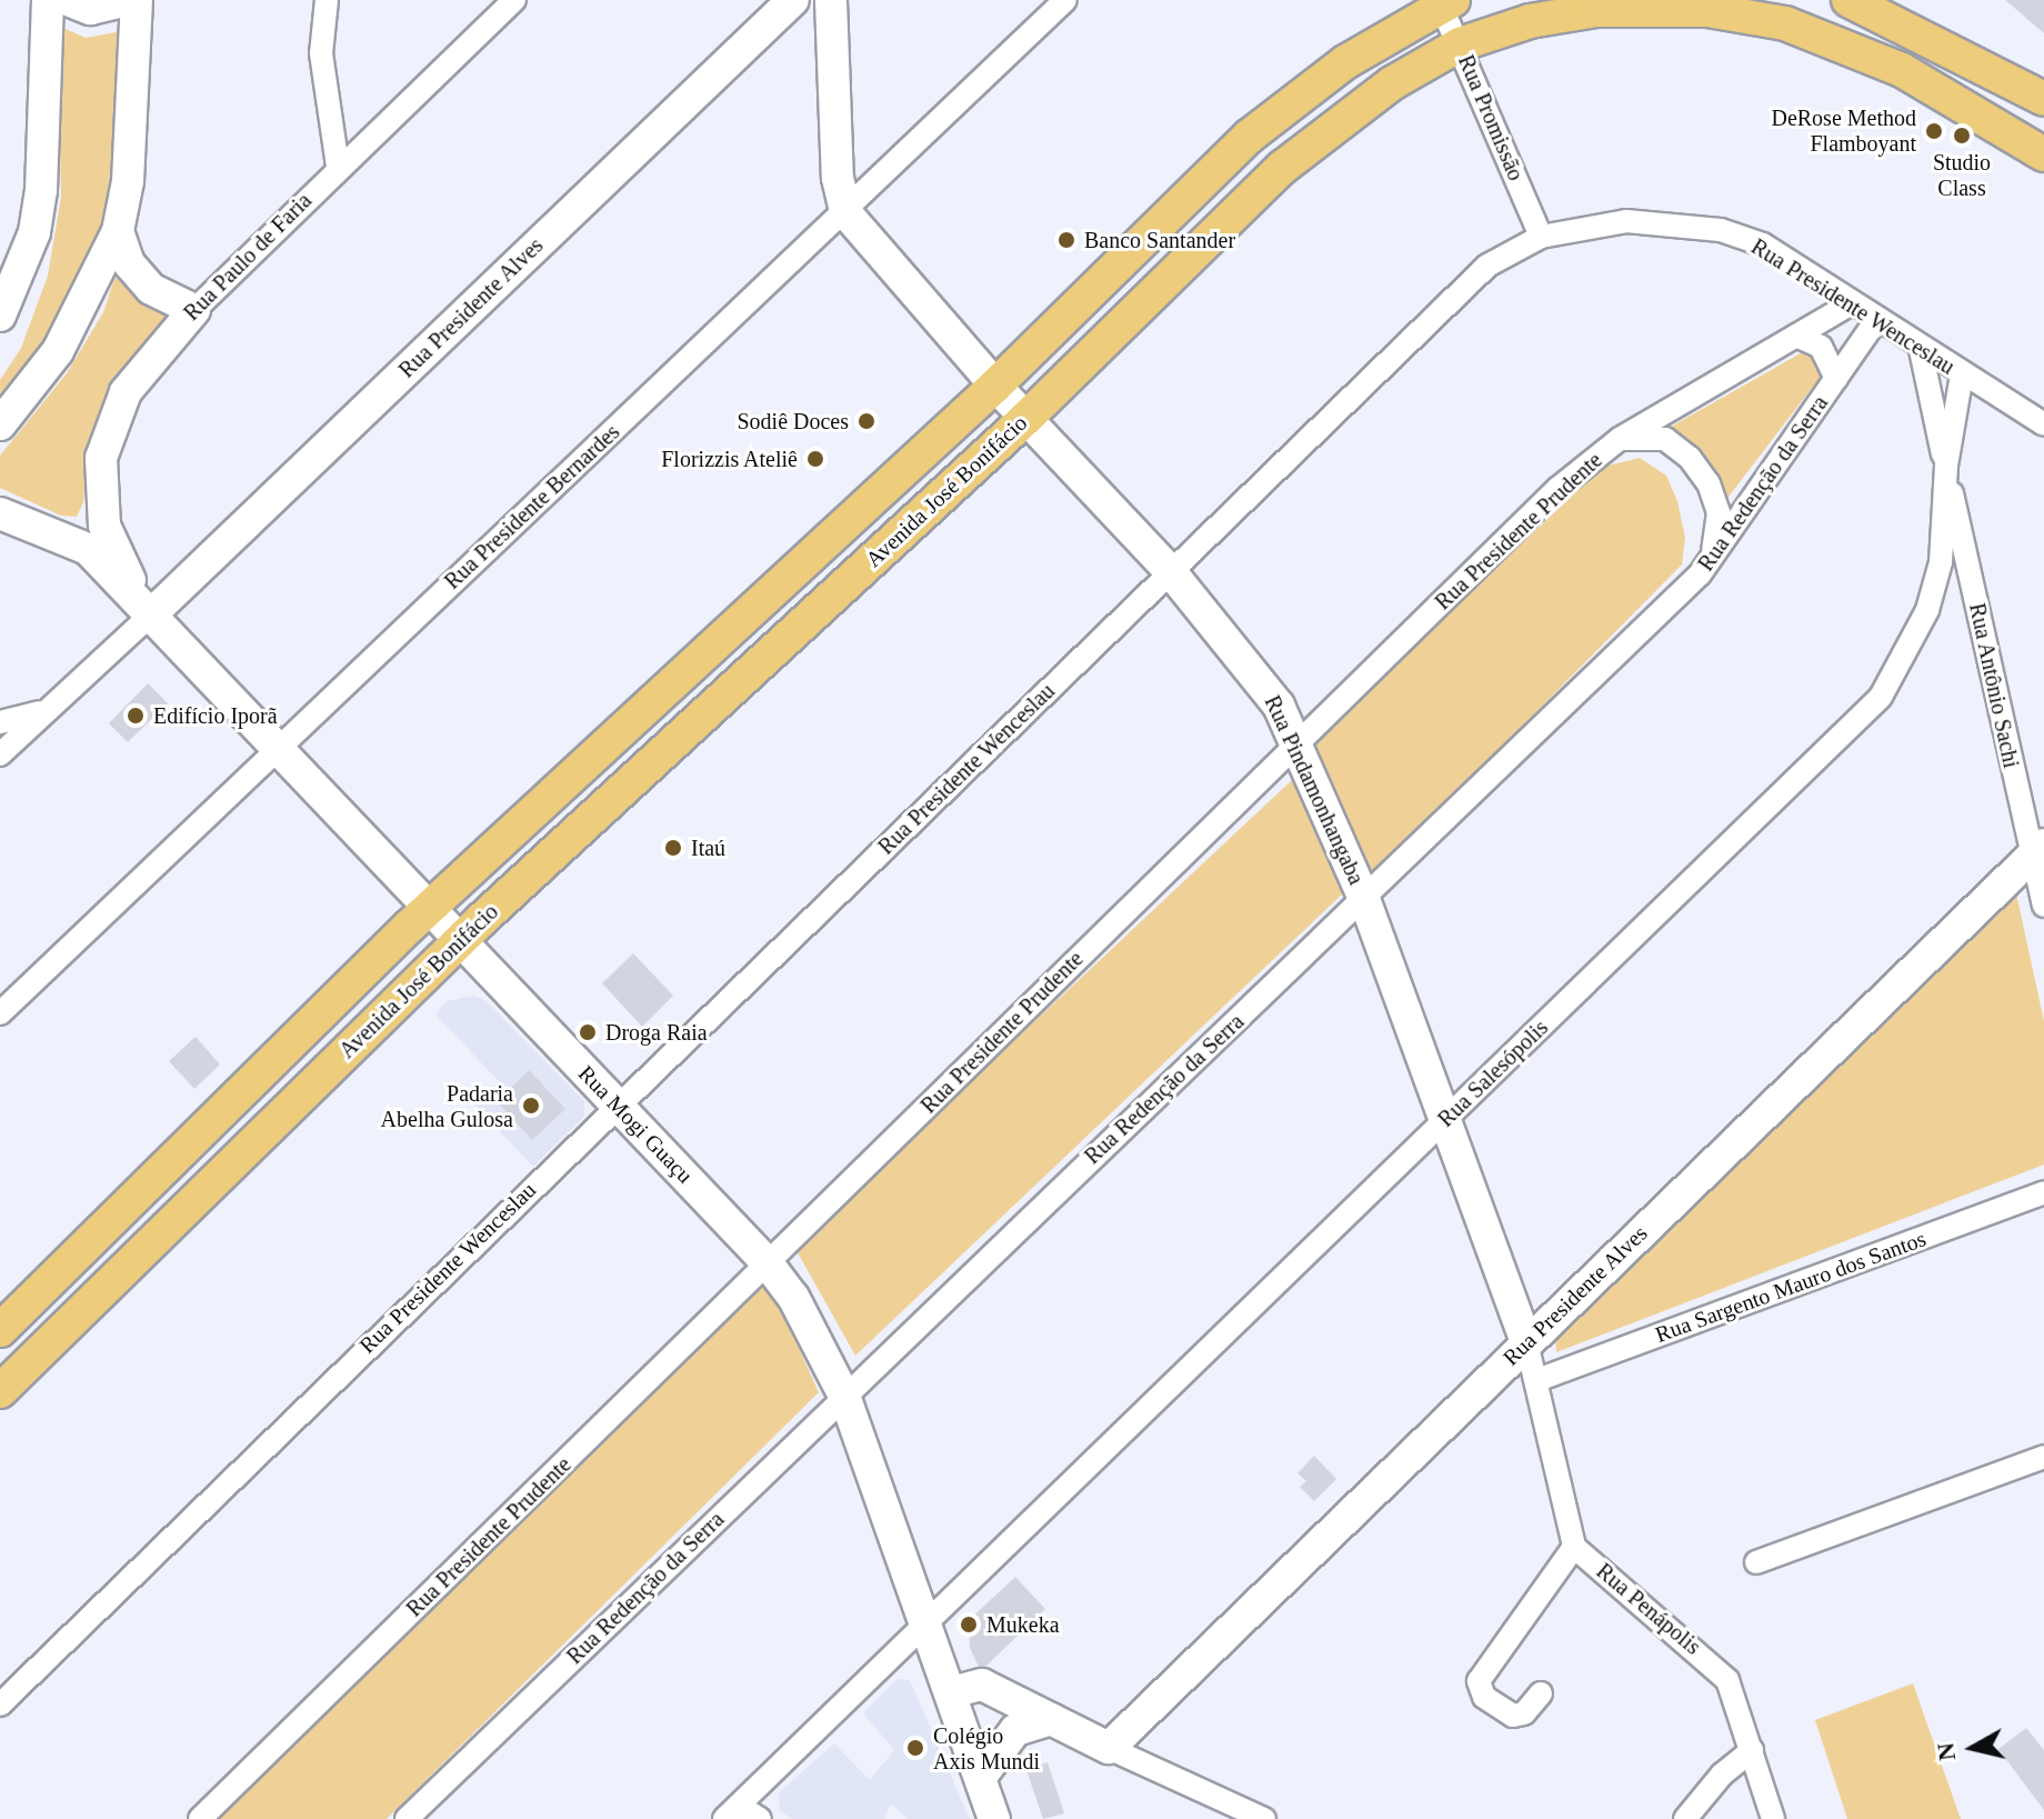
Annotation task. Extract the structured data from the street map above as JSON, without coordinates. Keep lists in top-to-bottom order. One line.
{"streets":{"main road":["Avenida José Bonifácio"],"street":["Rua Promissão","Rua Paulo de Faria","Rua Presidente Wenceslau","Rua Presidente Alves","Rua Redenção da Serra","Rua Presidente Bernardes","Rua Presidente Prudente","Rua Antônio Sachi","Rua Pindamonhangaba","Rua Salesópolis","Rua Mogi Guaçu","Rua Sargento Mauro dos Santos","Rua Penápolis"]},"crossings":[["Rua Promissão","Rua Presidente Wenceslau"],["Rua Promissão","Avenida José Bonifácio"],["Rua Paulo de Faria","Rua Presidente Alves"],["Rua Paulo de Faria","Rua Mogi Guaçu"],["Rua Presidente Wenceslau","Rua Redenção da Serra"],["Rua Presidente Wenceslau","Rua Presidente Prudente"],["Rua Presidente Wenceslau","Rua Antônio Sachi"],["Rua Presidente Wenceslau","Rua Pindamonhangaba"],["Rua Presidente Wenceslau","Rua Mogi Guaçu"],["Rua Presidente Alves","Rua Antônio Sachi"],["Rua Presidente Alves","Rua Pindamonhangaba"],["Rua Presidente Alves","Rua Mogi Guaçu"],["Rua Redenção da Serra","Rua Pindamonhangaba"],["Rua Redenção da Serra","Rua Mogi Guaçu"],["Avenida José Bonifácio","Rua Pindamonhangaba"],["Avenida José Bonifácio","Rua Mogi Guaçu"],["Rua Presidente Bernardes","Rua Pindamonhangaba"],["Rua Presidente Bernardes","Rua Mogi Guaçu"],["Rua Presidente Prudente","Rua Pindamonhangaba"],["Rua Presidente Prudente","Rua Mogi Guaçu"],["Rua Antônio Sachi","Rua Salesópolis"],["Rua Pindamonhangaba","Rua Salesópolis"],["Rua Pindamonhangaba","Rua Sargento Mauro dos Santos"],["Rua Pindamonhangaba","Rua Penápolis"],["Rua Salesópolis","Rua Mogi Guaçu"]],"places":["DeRose Method Flamboyant","Studio Class","Banco Santander","Sodiê Doces","Florizzis Ateliê","Edifício Iporã","Itaú","Droga Raia","Padaria Abelha Gulosa","Mukeka","Colégio Axis Mundi"],"north":"left"}
